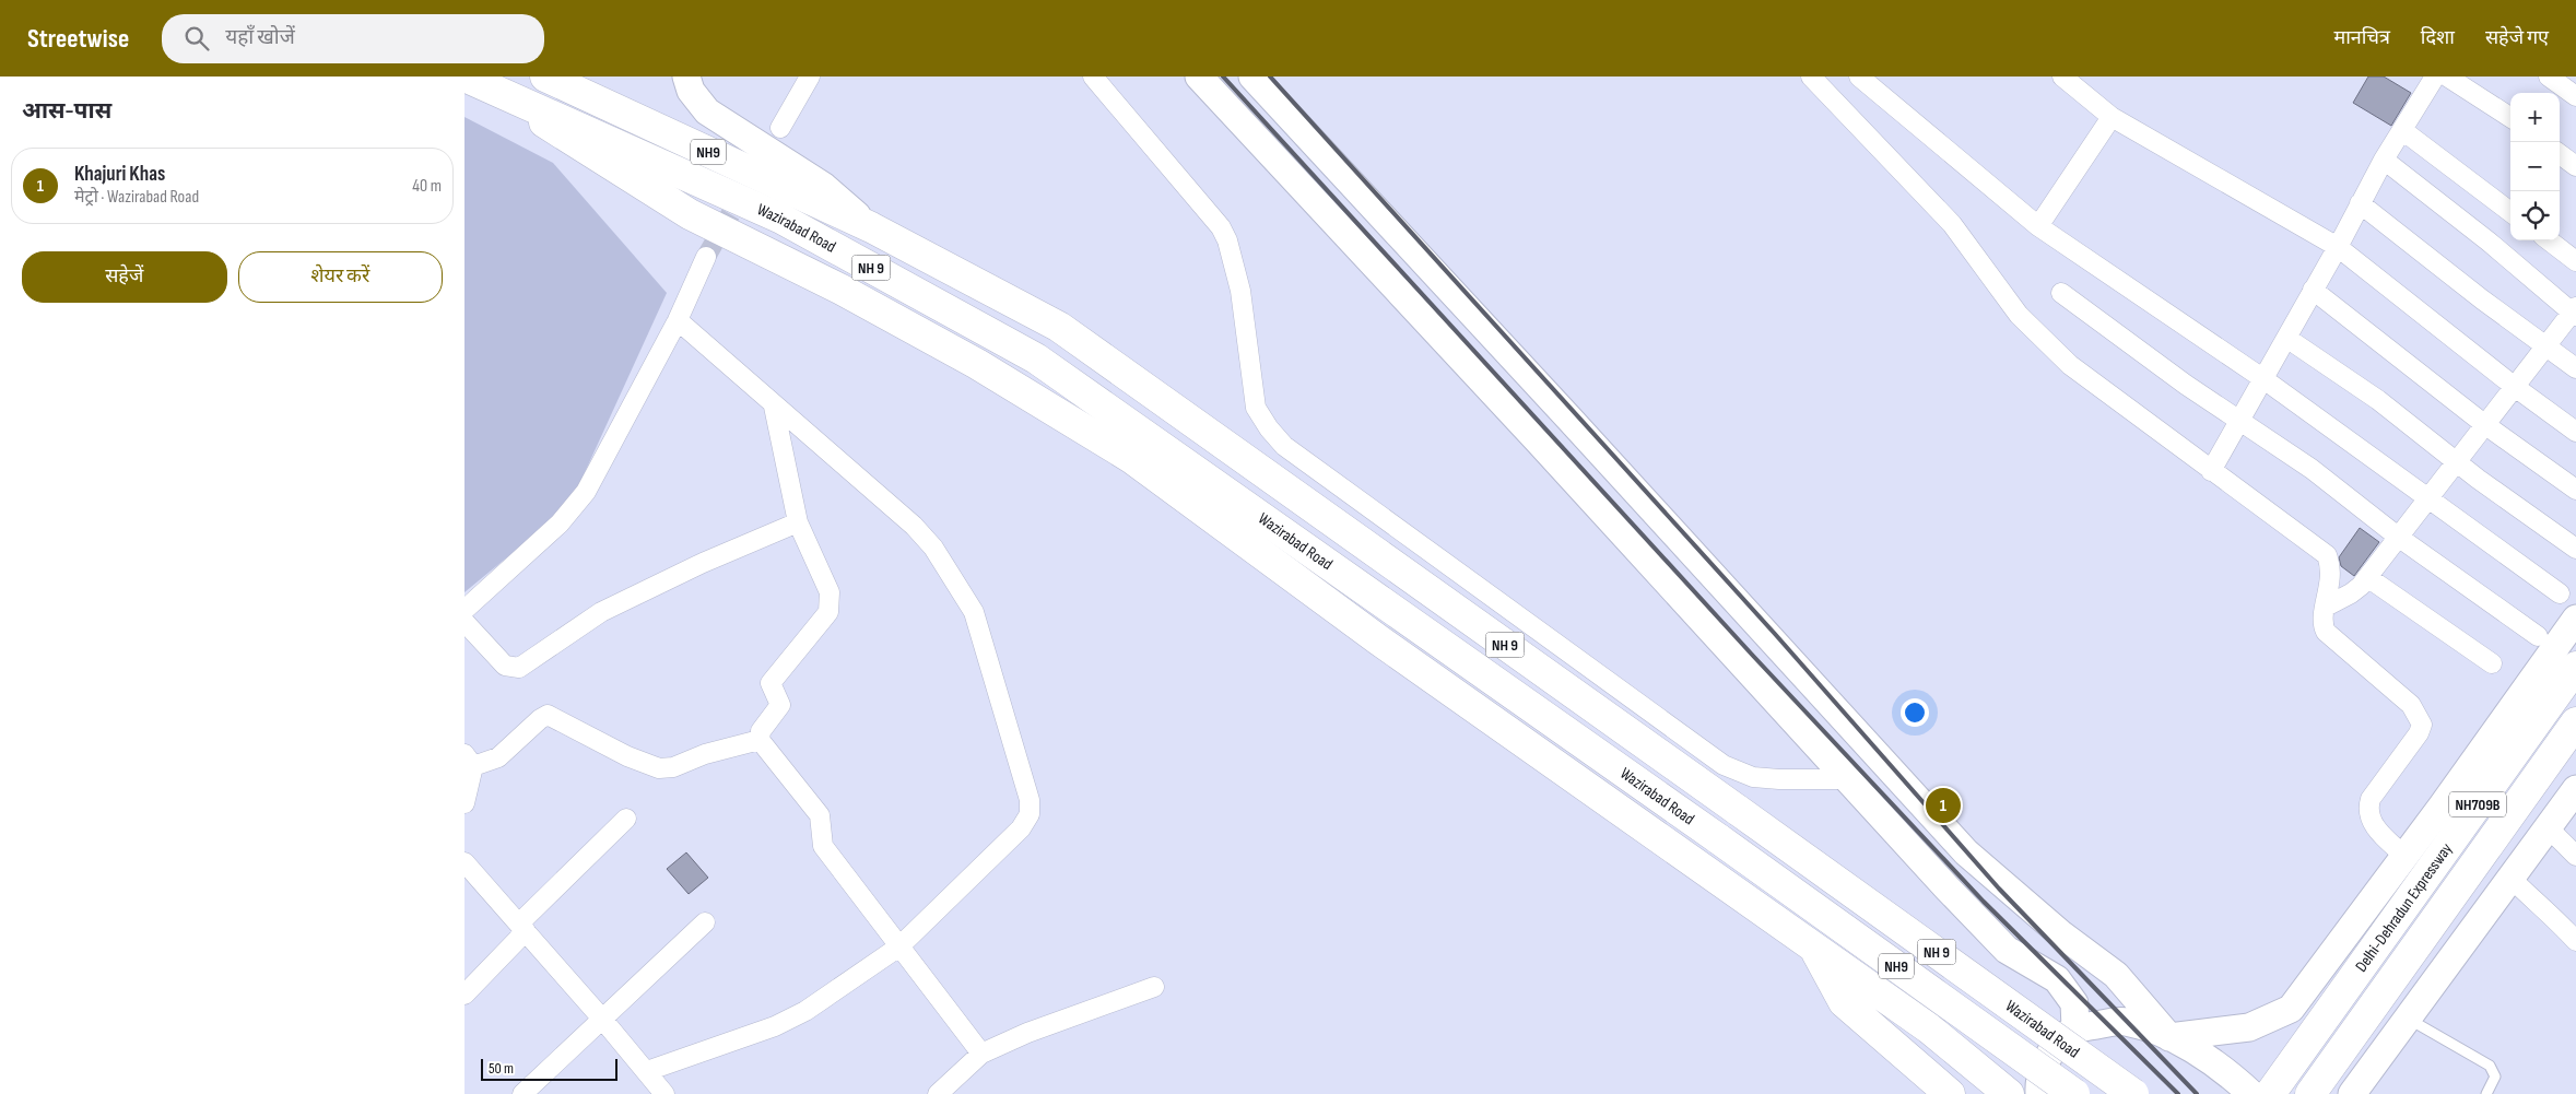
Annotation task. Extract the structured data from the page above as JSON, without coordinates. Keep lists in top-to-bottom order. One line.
{"streets":{"main road":["NH9","Wazirabad Road","NH 9","NH709B","Delhi-Dehradun Expressway"]},"crossings":[["NH9","Wazirabad Road"]],"scale_bar":"50 m","page":{"header":"Streetwise","search":"यहाँ खोजें","nav":["मानचित्र","दिशा","सहेजे गए"],"heading":"आस-पास","map_buttons":["+","−"],"list":[{"mark":"1","name":"Khajuri Khas","note":"मेट्रो · Wazirabad Road","value":"40 m"}],"buttons":["सहेजें","शेयर करें"],"pins":"1","scale":"50 m"}}
